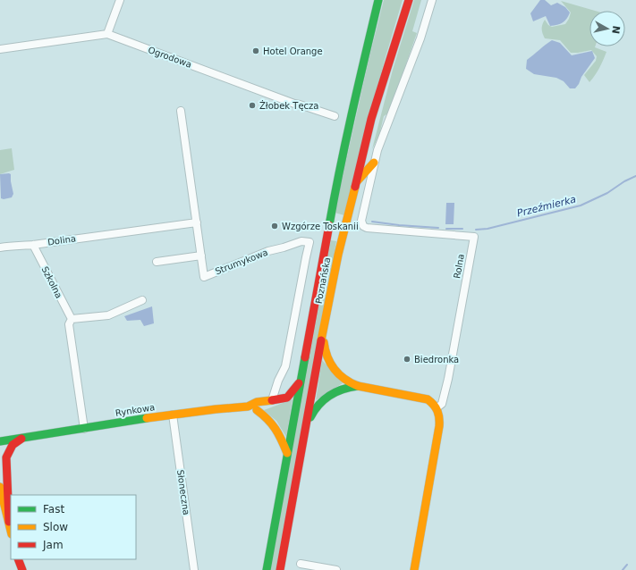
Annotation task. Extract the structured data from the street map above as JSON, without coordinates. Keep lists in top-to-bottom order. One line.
{"streets":{"main road":["Poznańska","Rynkowa"],"street":["Ogrodowa","Dolina","Strumykowa","Rolna","Szkolna","Słoneczna"]},"crossings":[["Dolina","Szkolna"],["Strumykowa","Rynkowa"],["Rynkowa","Słoneczna"]],"water":["Przeźmierka"],"places":["Hotel Orange","Żłobek Tęcza","Wzgórze Toskanii","Biedronka"],"legend":["Fast","Slow","Jam"],"north":"right"}
